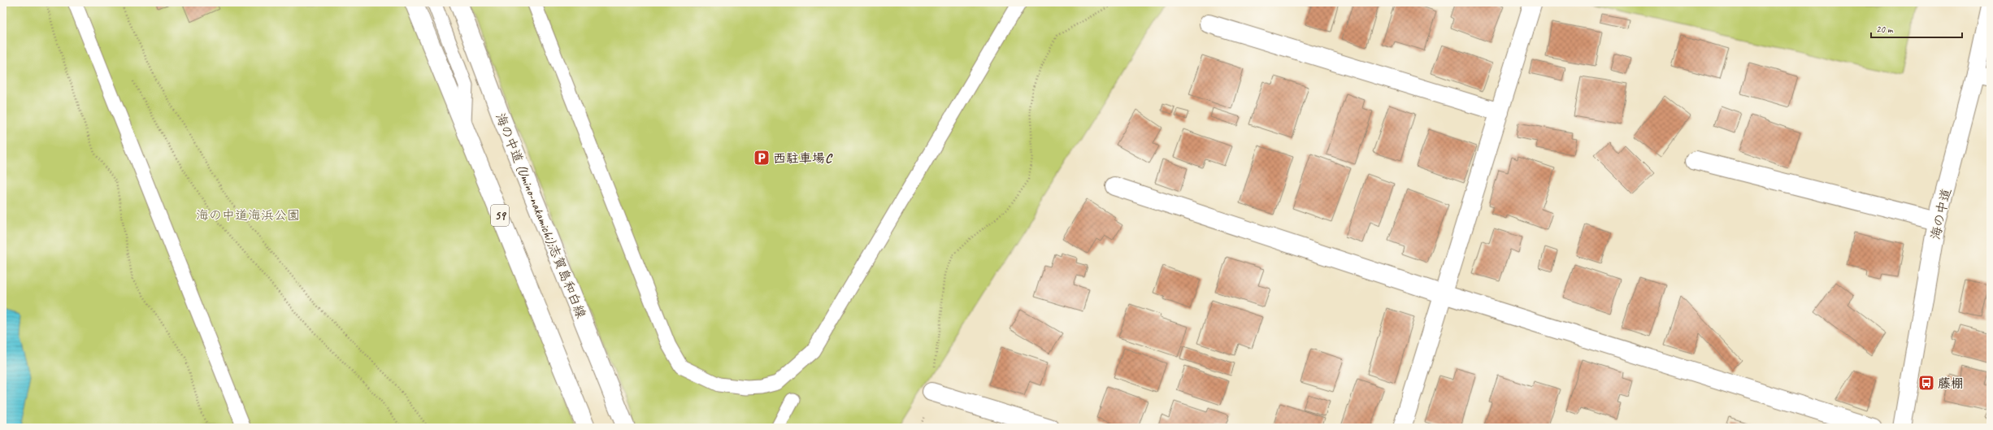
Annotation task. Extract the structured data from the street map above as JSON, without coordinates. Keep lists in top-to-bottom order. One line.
{"streets":{"street":["海の中道","59","海の中道 (Umino-nakamichi);志賀島和白線"]},"parks":["海の中道海浜公園"],"places":{"parking":["西駐車場C"],"bus stop":["藤棚"]},"scale_bar":"20 m"}
